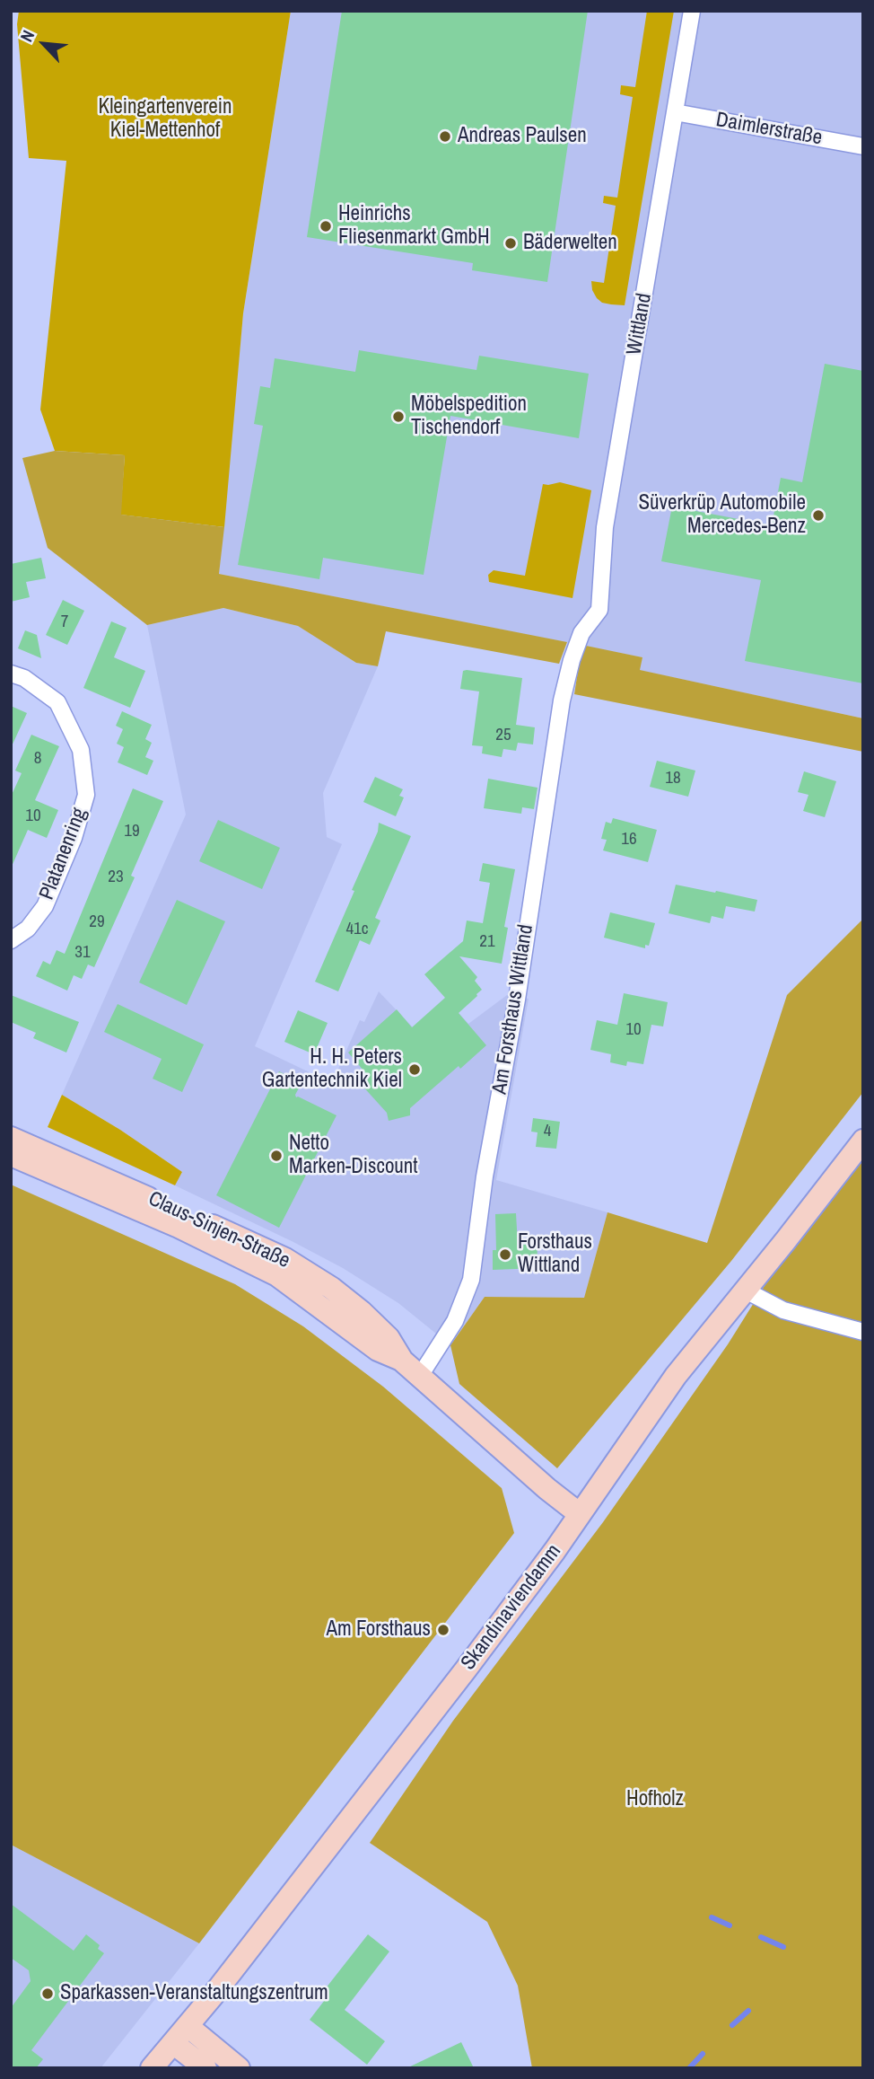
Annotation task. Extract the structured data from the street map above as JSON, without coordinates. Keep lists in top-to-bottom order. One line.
{"streets":{"street":["Daimlerstraße","Wittland","Platanenring","Am Forsthaus Wittland","Claus-Sinjen-Straße","Skandinaviendamm"]},"crossings":[["Daimlerstraße","Wittland"],["Wittland","Am Forsthaus Wittland"],["Am Forsthaus Wittland","Claus-Sinjen-Straße"],["Claus-Sinjen-Straße","Skandinaviendamm"]],"parks":["Kleingartenverein Kiel-Mettenhof","Hofholz"],"places":["Andreas Paulsen","Heinrichs Fliesenmarkt GmbH","Bäderwelten","Möbelspedition Tischendorf","Süverkrüp Automobile Mercedes-Benz","H. H. Peters Gartentechnik Kiel","Netto Marken-Discount","Forsthaus Wittland","Am Forsthaus","Sparkassen-Veranstaltungszentrum"],"house_numbers":["7","25","8","18","10","19","16","23","29","41c","21","31","10","4"],"north":"top left"}
